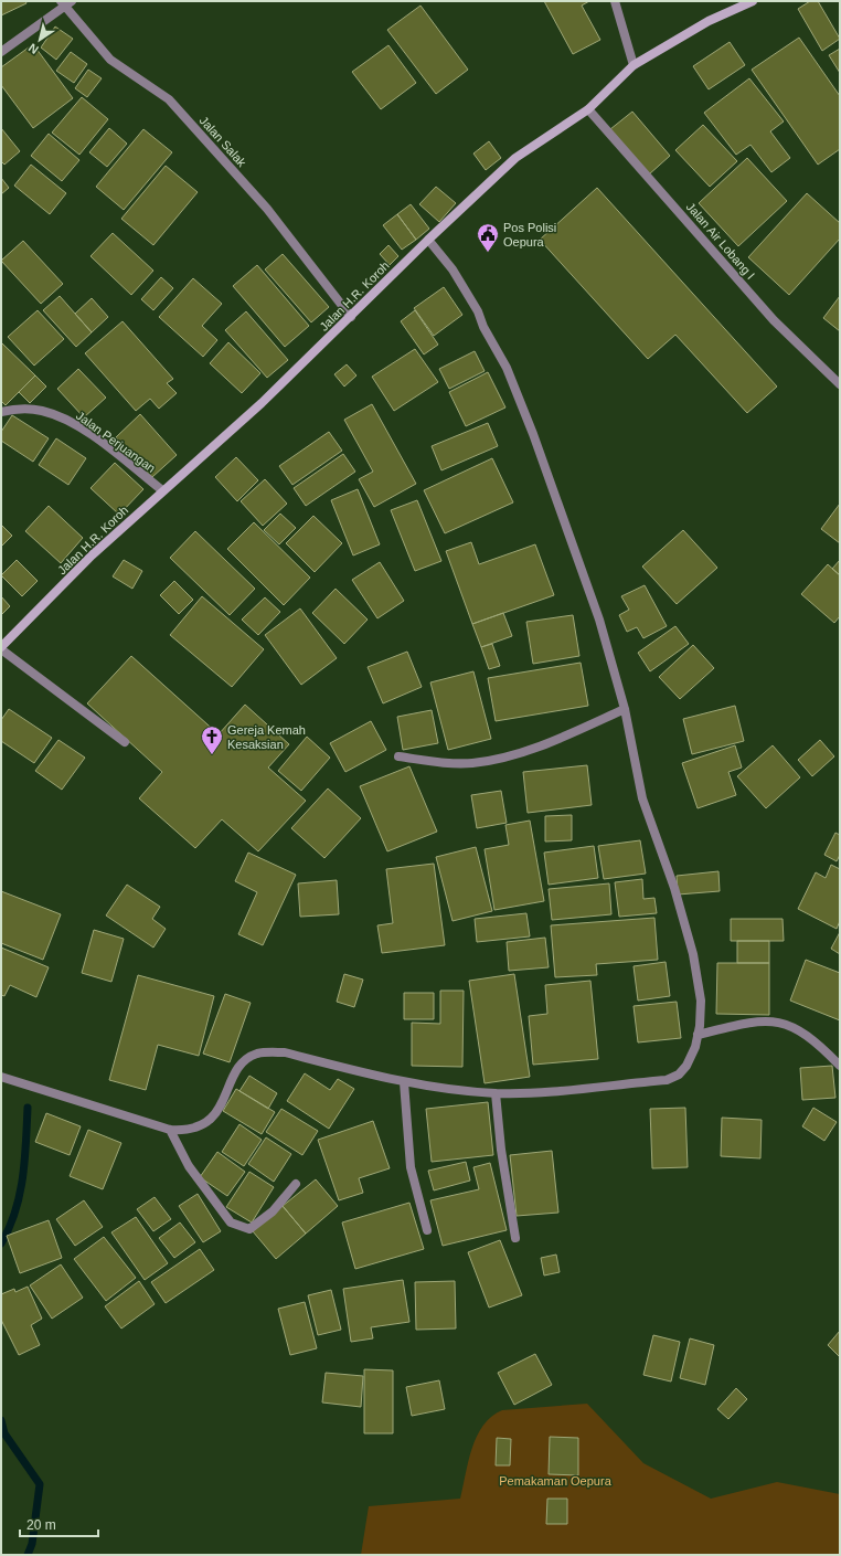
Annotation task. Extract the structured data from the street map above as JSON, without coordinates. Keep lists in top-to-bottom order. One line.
{"streets":{"main road":["Jalan H.R. Koroh"],"street":["Jalan Salak","Jalan Air Lobang I","Jalan Perjuangan"]},"crossings":[["Jalan Salak","Jalan H.R. Koroh"],["Jalan Air Lobang I","Jalan H.R. Koroh"],["Jalan H.R. Koroh","Jalan Perjuangan"]],"parks":["Pemakaman Oepura"],"places":{"public building":["Pos Polisi Oepura"],"church":["Gereja Kemah Kesaksian"]},"scale_bar":"20 m","north":"bottom left"}
